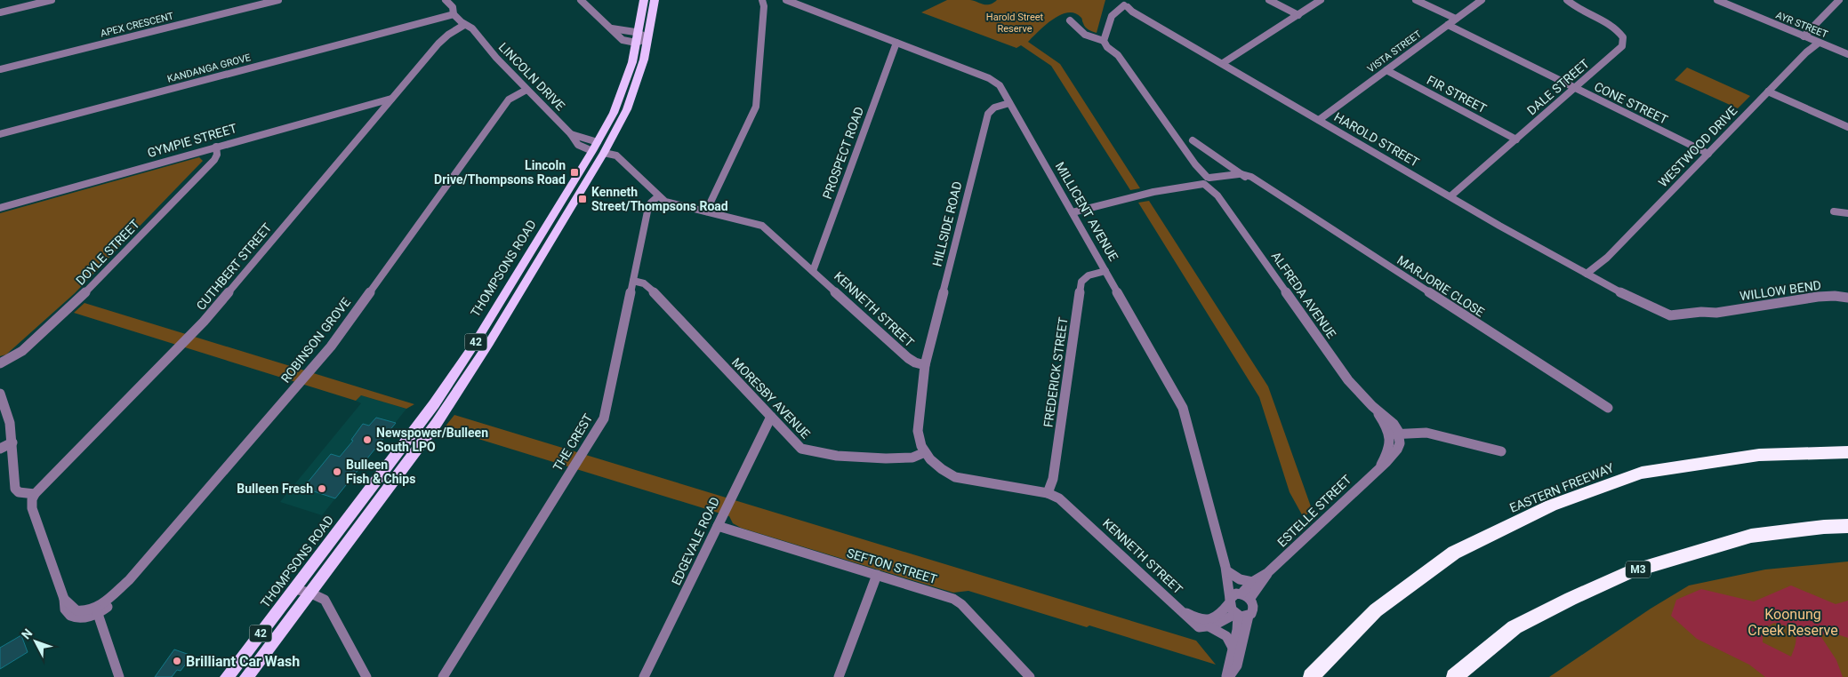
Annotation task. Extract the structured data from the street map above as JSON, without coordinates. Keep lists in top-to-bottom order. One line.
{"streets":{"highway":["EASTERN FREEWAY","M3"],"main road":["THOMPSONS ROAD","42"],"street":["APEX CRESCENT","AYR STREET","VISTA STREET","KANDANGA GROVE","LINCOLN DRIVE","DALE STREET","FIR STREET","CONE STREET","HAROLD STREET","GYMPIE STREET","WESTWOOD DRIVE","PROSPECT ROAD","MILLICENT AVENUE","HILLSIDE ROAD","DOYLE STREET","CUTHBERT STREET","MARJORIE CLOSE","WILLOW BEND","ALFREDA AVENUE","KENNETH STREET","ROBINSON GROVE","FREDERICK STREET","MORESBY AVENUE","THE CREST","ESTELLE STREET","EDGEVALE ROAD","SEFTON STREET"]},"crossings":[["AYR STREET","WESTWOOD DRIVE"],["VISTA STREET","FIR STREET"],["VISTA STREET","CONE STREET"],["VISTA STREET","HAROLD STREET"],["KANDANGA GROVE","LINCOLN DRIVE"],["LINCOLN DRIVE","CUTHBERT STREET"],["LINCOLN DRIVE","THOMPSONS ROAD"],["LINCOLN DRIVE","ROBINSON GROVE"],["DALE STREET","FIR STREET"],["DALE STREET","CONE STREET"],["DALE STREET","HAROLD STREET"],["CONE STREET","WESTWOOD DRIVE"],["HAROLD STREET","WESTWOOD DRIVE"],["HAROLD STREET","WILLOW BEND"],["GYMPIE STREET","DOYLE STREET"],["GYMPIE STREET","CUTHBERT STREET"],["WESTWOOD DRIVE","WILLOW BEND"],["PROSPECT ROAD","MILLICENT AVENUE"],["PROSPECT ROAD","KENNETH STREET"],["MILLICENT AVENUE","HILLSIDE ROAD"],["MILLICENT AVENUE","KENNETH STREET"],["MILLICENT AVENUE","FREDERICK STREET"],["MILLICENT AVENUE","ESTELLE STREET"],["HILLSIDE ROAD","KENNETH STREET"],["THOMPSONS ROAD","KENNETH STREET"],["ALFREDA AVENUE","ESTELLE STREET"],["KENNETH STREET","FREDERICK STREET"],["KENNETH STREET","MORESBY AVENUE"],["KENNETH STREET","THE CREST"],["KENNETH STREET","ESTELLE STREET"],["MORESBY AVENUE","THE CREST"],["MORESBY AVENUE","EDGEVALE ROAD"],["EDGEVALE ROAD","SEFTON STREET"]],"parks":["Harold Street Reserve","Koonung Creek Reserve"],"places":{"transit":["Lincoln Drive/Thompsons Road","Kenneth Street/Thompsons Road"],"other":["Newspower/Bulleen South LPO","Bulleen Fish & Chips","Bulleen Fresh","Brilliant Car Wash"]},"north":"top left"}
